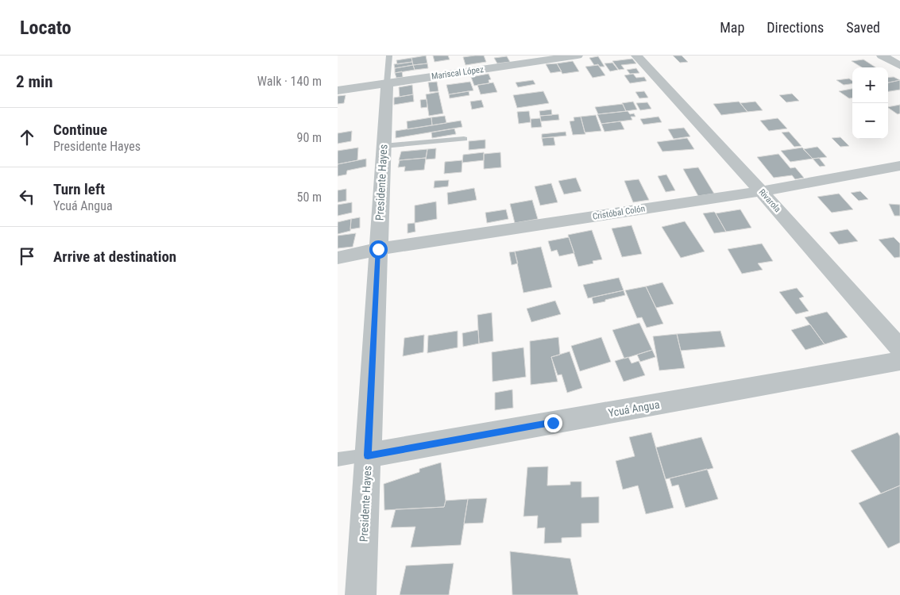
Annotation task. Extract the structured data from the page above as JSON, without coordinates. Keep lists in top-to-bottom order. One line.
{"streets":{"street":["Mariscal López","Presidente Hayes","Rivarola","Cristóbal Colón","Ycuá Angua"]},"crossings":[["Mariscal López","Presidente Hayes"],["Presidente Hayes","Cristóbal Colón"],["Presidente Hayes","Ycuá Angua"],["Rivarola","Cristóbal Colón"]],"page":{"header":"Locato","nav":["Map","Directions","Saved"],"heading":["2 min","Walk · 140 m"],"map_buttons":["+","−"],"list":[["Continue","Presidente Hayes","90 m"],["Turn left","Ycuá Angua","50 m"],"Arrive at destination"]}}
